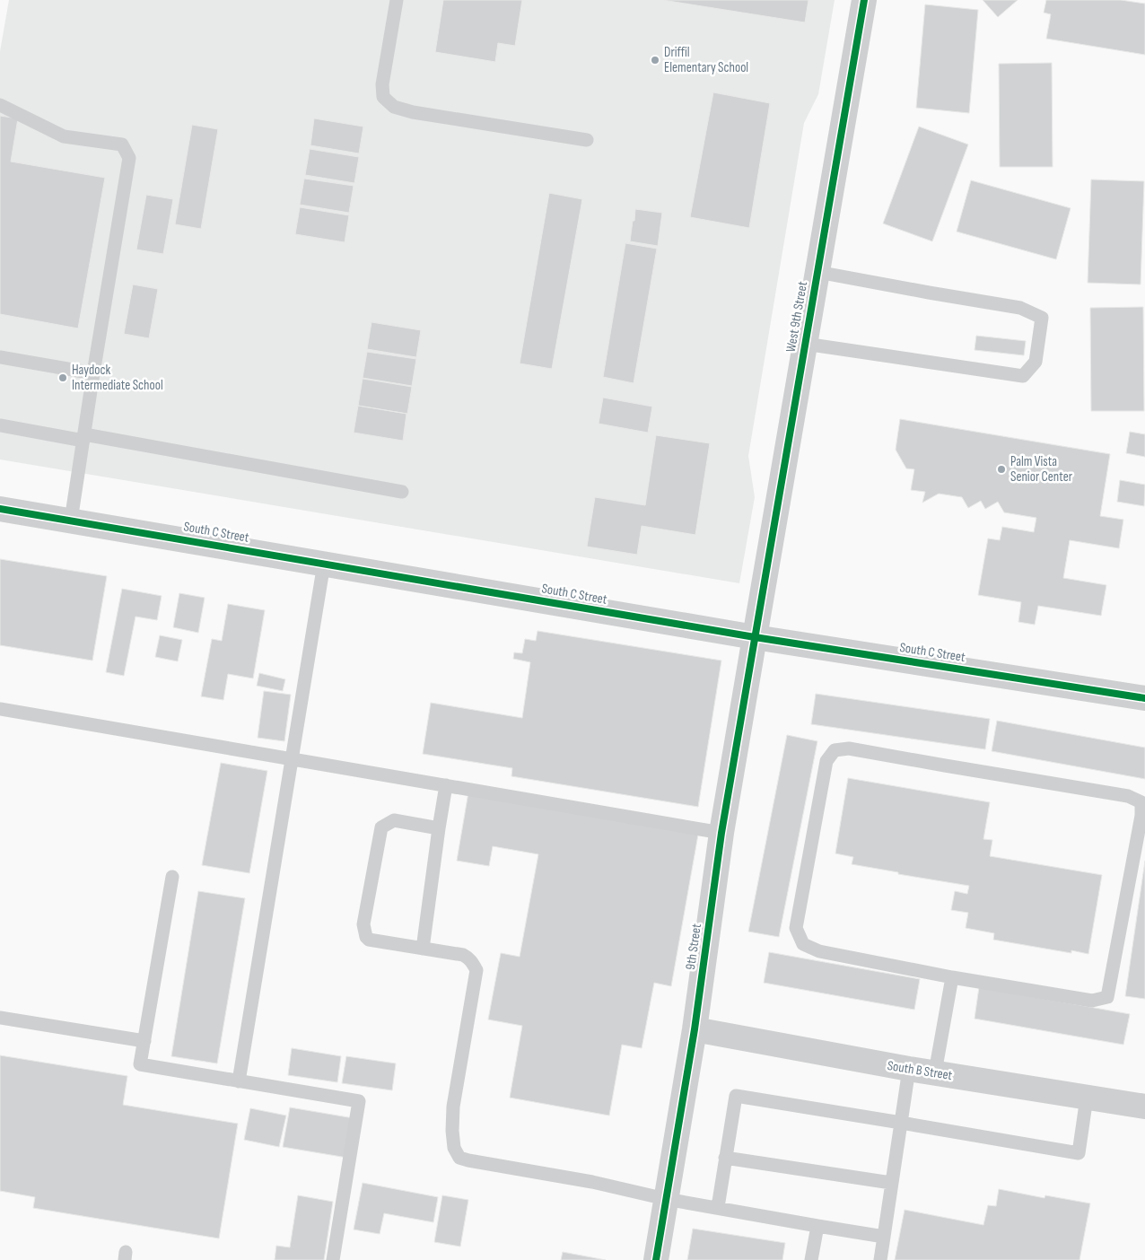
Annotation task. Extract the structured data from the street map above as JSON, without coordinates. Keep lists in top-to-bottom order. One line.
{"streets":{"street":["West 9th Street","South C Street","9th Street","South B Street"]},"crossings":[["West 9th Street","South C Street"],["West 9th Street","9th Street"],["South C Street","9th Street"],["9th Street","South B Street"]],"places":["Driffil Elementary School","Haydock Intermediate School","Palm Vista Senior Center"]}
